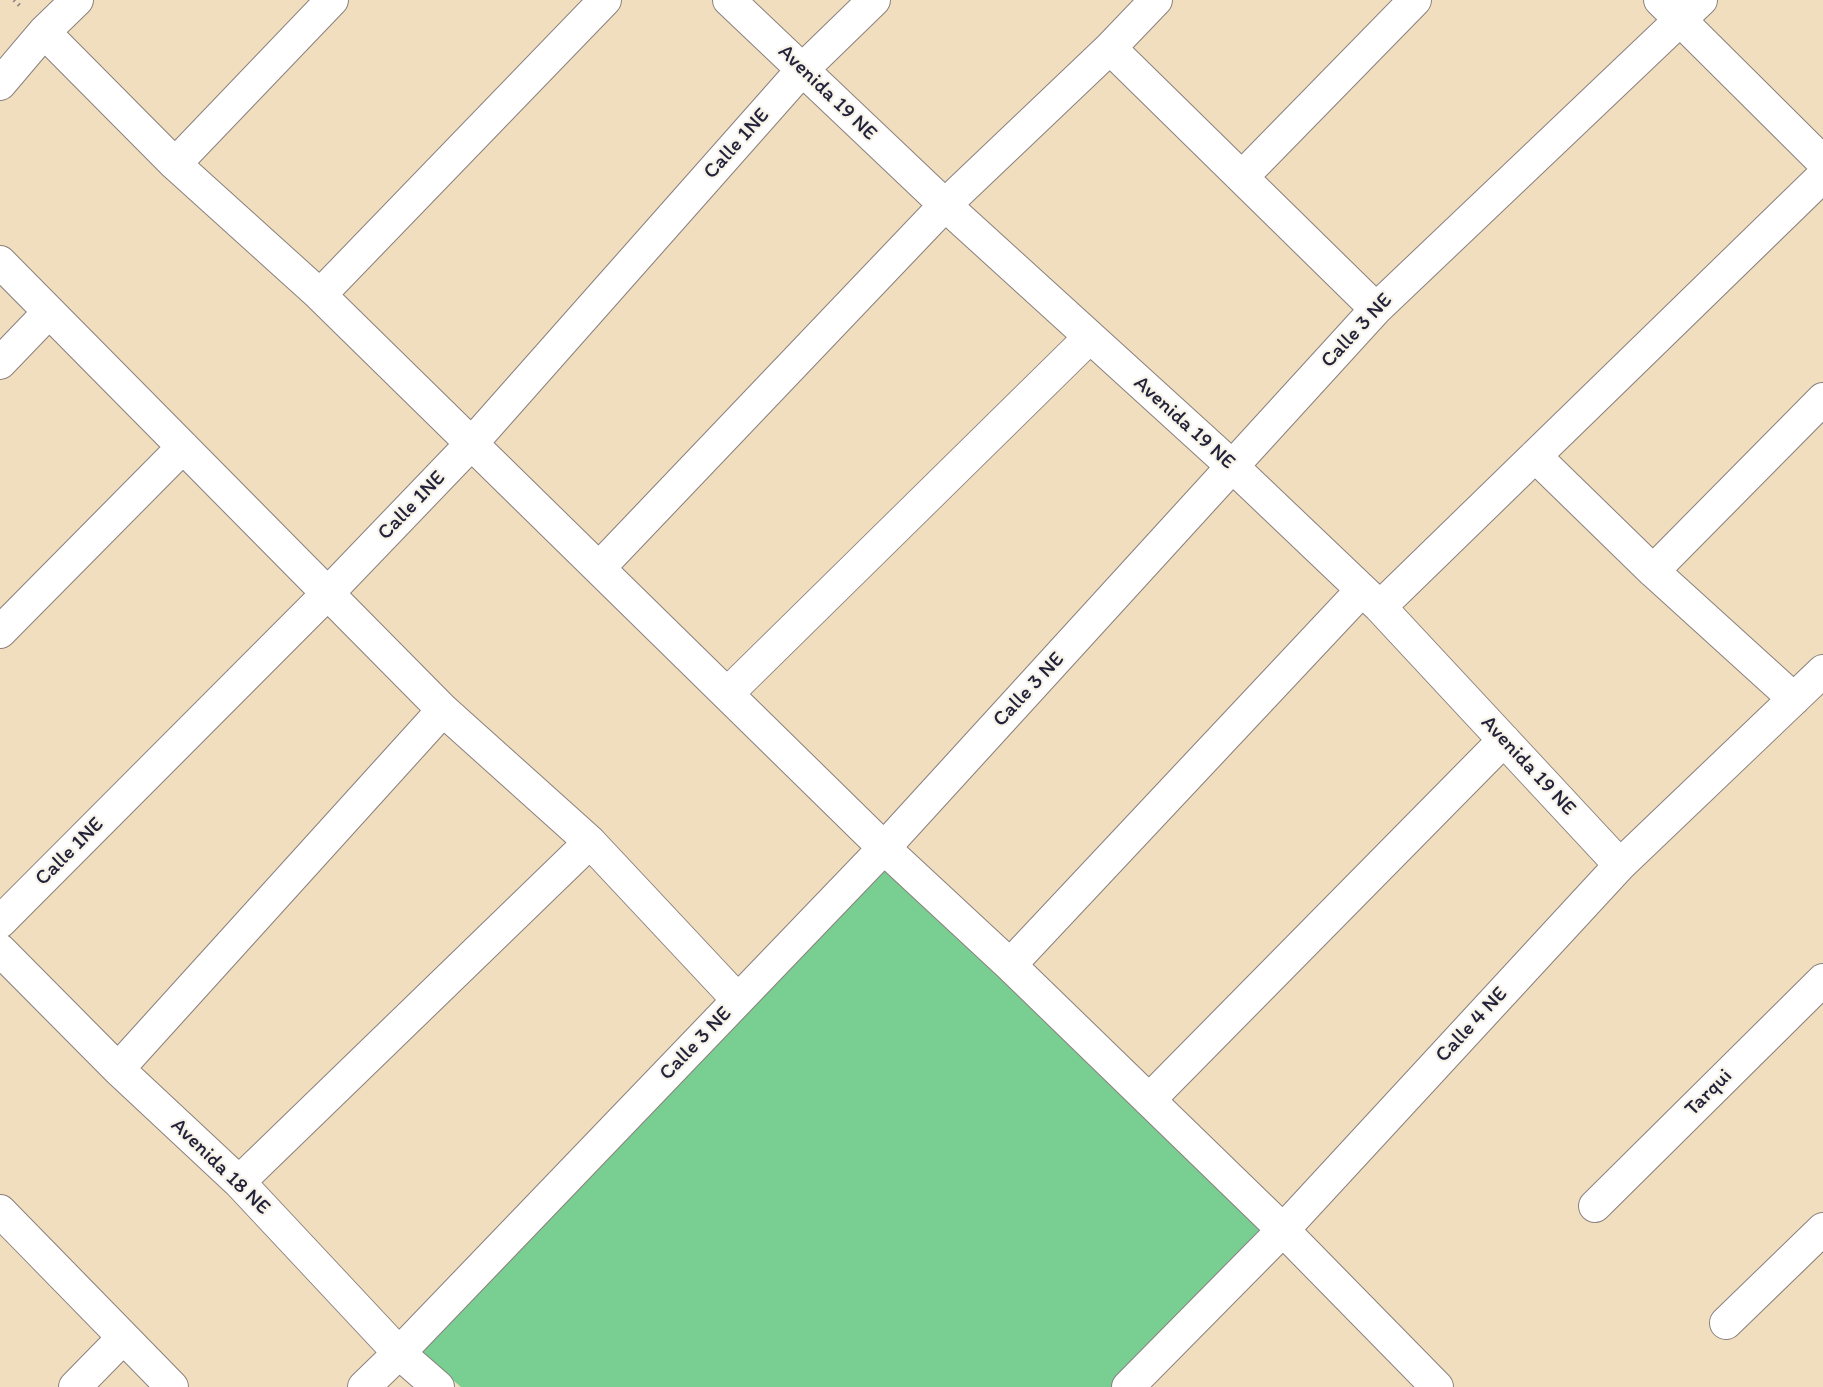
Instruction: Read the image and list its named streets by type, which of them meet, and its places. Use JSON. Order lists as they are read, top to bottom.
{
  "streets": {
    "street": [
      "Avenida 19 NE",
      "Calle 1NE",
      "Calle 3 NE",
      "Calle 4 NE",
      "Tarqui",
      "Avenida 18 NE"
    ]
  },
  "crossings": [
    ["Avenida 19 NE", "Calle 1NE"],
    ["Avenida 19 NE", "Calle 3 NE"],
    ["Avenida 19 NE", "Calle 4 NE"],
    ["Calle 3 NE", "Avenida 18 NE"]
  ]
}
